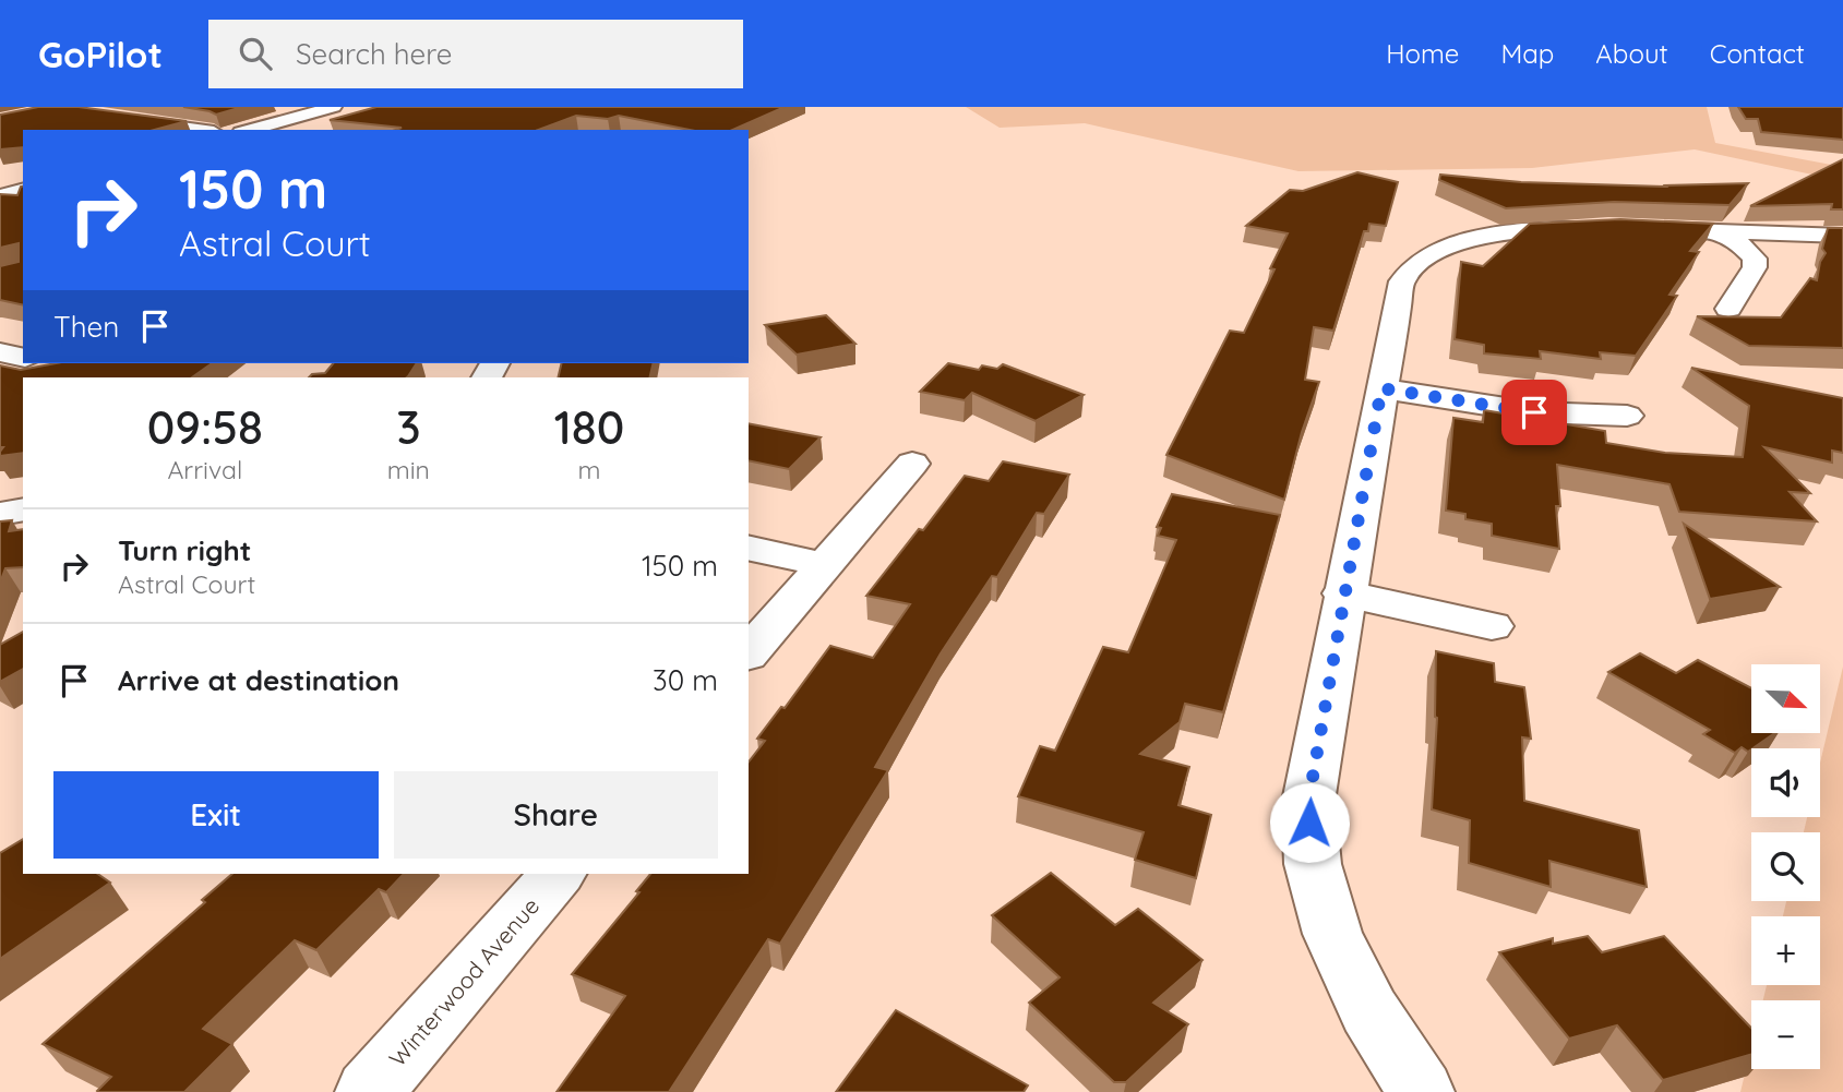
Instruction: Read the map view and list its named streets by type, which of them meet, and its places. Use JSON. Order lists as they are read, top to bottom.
{
  "streets": {
    "street": ["Winterwood Avenue"]
  },
  "north": "bottom right",
  "page": {
    "header": "GoPilot",
    "search": "Search here",
    "nav": [
      "Home",
      "Map",
      "About",
      "Contact"
    ],
    "turn": ["150 m", "Astral Court"],
    "then": "Then",
    "eta": [
      "09:58",
      "Arrival",
      "3",
      "min",
      "180",
      "m"
    ],
    "list": [
      {
        "name": "Turn right",
        "note": "Astral Court",
        "value": "150 m"
      },
      {
        "name": "Arrive at destination",
        "value": "30 m"
      }
    ],
    "map_buttons": ["+", "−"],
    "buttons": ["Exit", "Share"]
  }
}
